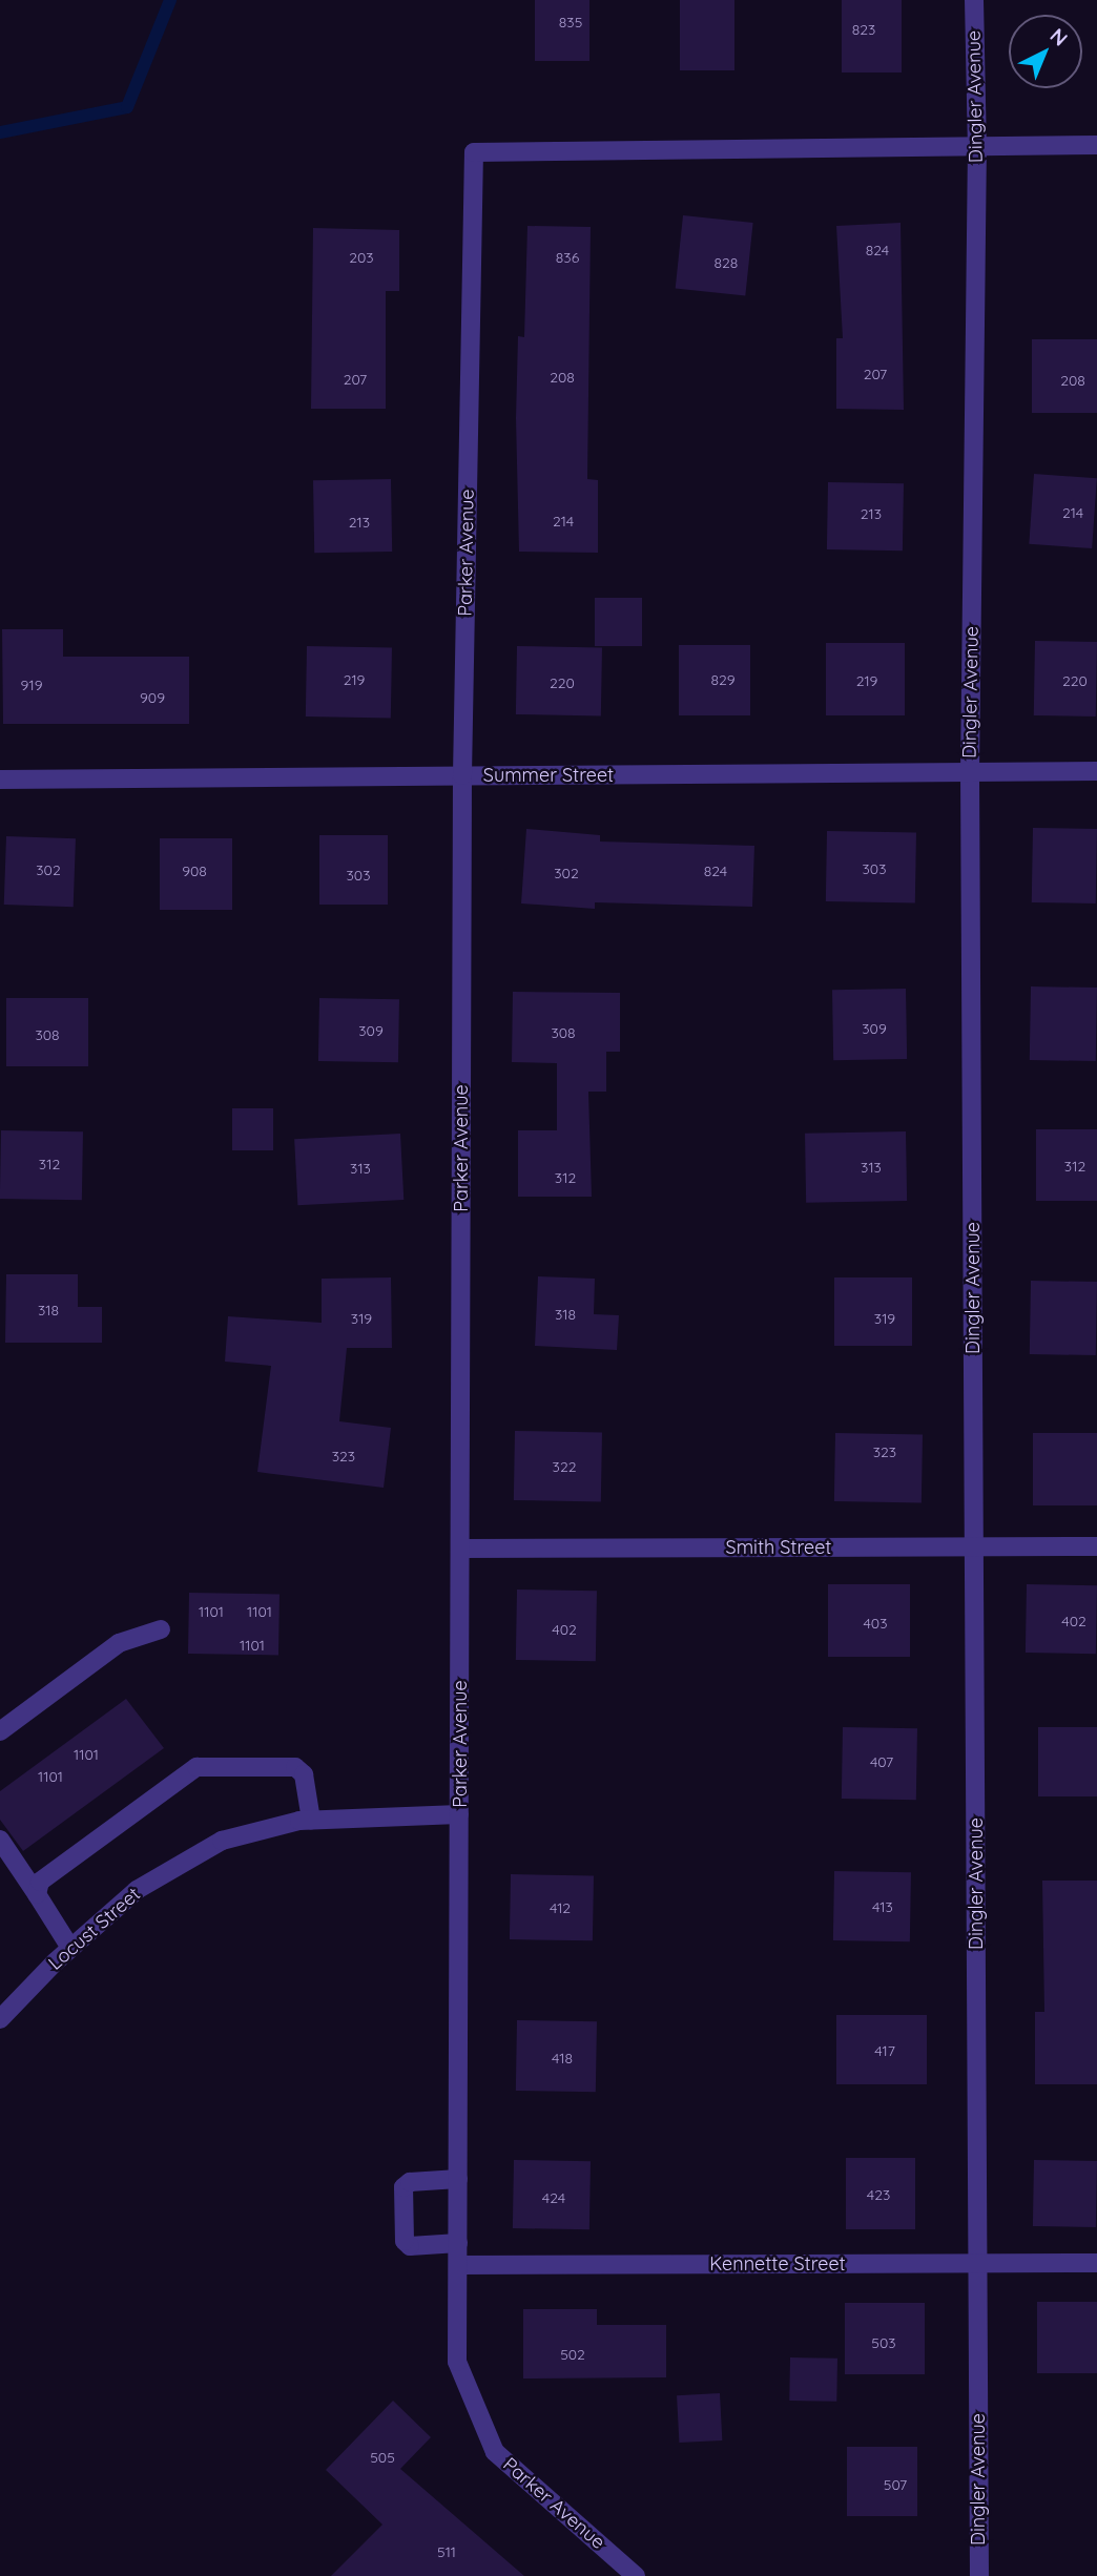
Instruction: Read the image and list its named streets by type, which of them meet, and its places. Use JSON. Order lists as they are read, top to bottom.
{
  "streets": {
    "street": [
      "Dingler Avenue",
      "Parker Avenue",
      "Summer Street",
      "Smith Street",
      "Locust Street",
      "Kennette Street"
    ]
  },
  "crossings": [
    ["Dingler Avenue", "Parker Avenue"],
    ["Dingler Avenue", "Summer Street"],
    ["Dingler Avenue", "Smith Street"],
    ["Dingler Avenue", "Kennette Street"],
    ["Parker Avenue", "Summer Street"],
    ["Parker Avenue", "Smith Street"],
    ["Parker Avenue", "Locust Street"],
    ["Parker Avenue", "Kennette Street"]
  ],
  "house_numbers": [
    "835",
    "823",
    "824",
    "203",
    "836",
    "828",
    "207",
    "208",
    "207",
    "208",
    "214",
    "213",
    "214",
    "213",
    "219",
    "829",
    "219",
    "220",
    "220",
    "919",
    "909",
    "303",
    "302",
    "908",
    "824",
    "302",
    "303",
    "309",
    "309",
    "308",
    "308",
    "312",
    "312",
    "313",
    "313",
    "312",
    "318",
    "318",
    "319",
    "319",
    "323",
    "323",
    "322",
    "1101",
    "1101",
    "402",
    "403",
    "402",
    "1101",
    "1101",
    "407",
    "1101",
    "413",
    "412",
    "417",
    "418",
    "423",
    "424",
    "503",
    "502",
    "505",
    "507",
    "511"
  ],
  "north": "top right"
}
